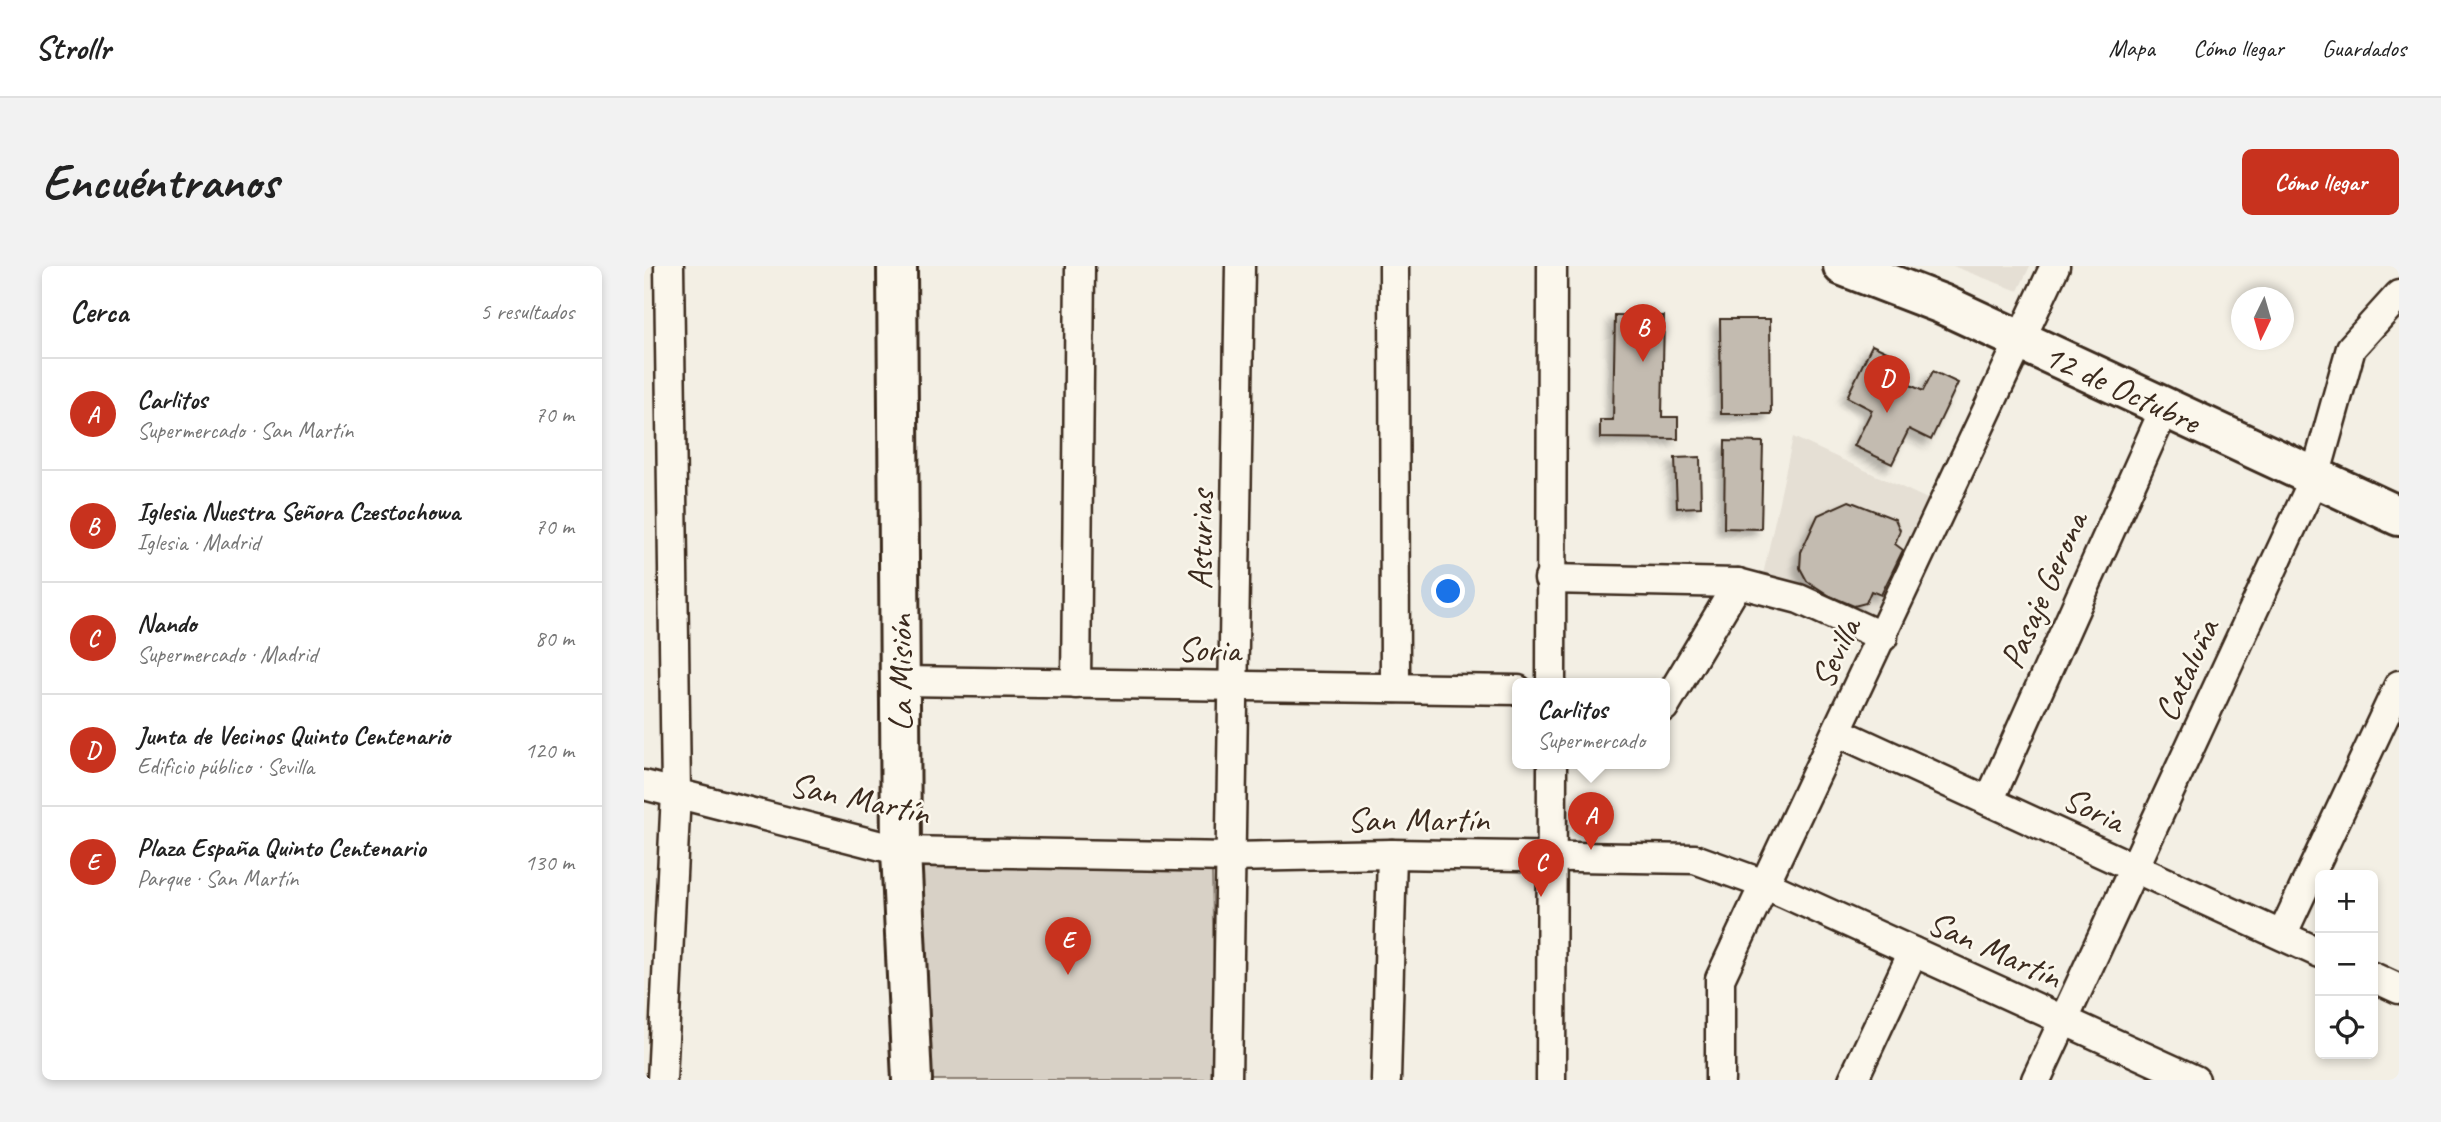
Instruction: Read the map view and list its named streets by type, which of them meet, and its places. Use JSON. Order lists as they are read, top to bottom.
{
  "streets": {
    "street": [
      "12 de Octubre",
      "Asturias",
      "Pasaje Gerona",
      "Soria",
      "Sevilla",
      "Cataluña",
      "La Misión",
      "San Martín"
    ]
  },
  "crossings": [
    ["12 de Octubre", "Pasaje Gerona"],
    ["12 de Octubre", "Sevilla"],
    ["12 de Octubre", "Cataluña"],
    ["Asturias", "Soria"],
    ["Asturias", "San Martín"],
    ["Pasaje Gerona", "Soria"],
    ["Soria", "Sevilla"],
    ["Soria", "Cataluña"],
    ["Soria", "La Misión"],
    ["Sevilla", "San Martín"],
    ["Cataluña", "San Martín"],
    ["La Misión", "San Martín"]
  ],
  "north": "bottom",
  "page": {
    "header": "Strollr",
    "nav": ["Mapa", "Cómo llegar", "Guardados"],
    "buttons": "Cómo llegar",
    "title": "Encuéntranos",
    "heading": ["Cerca", "5 resultados"],
    "pins": [
      "B",
      "D",
      "A",
      "C",
      "E"
    ],
    "list": [
      {
        "mark": "A",
        "name": "Carlitos",
        "note": "Supermercado · San Martín",
        "value": "70 m"
      },
      {
        "mark": "B",
        "name": "Iglesia Nuestra Señora Czestochowa",
        "note": "Iglesia · Madrid",
        "value": "70 m"
      },
      {
        "mark": "C",
        "name": "Nando",
        "note": "Supermercado · Madrid",
        "value": "80 m"
      },
      {
        "mark": "D",
        "name": "Junta de Vecinos Quinto Centenario",
        "note": "Edificio público · Sevilla",
        "value": "120 m"
      },
      {
        "mark": "E",
        "name": "Plaza España Quinto Centenario",
        "note": "Parque · San Martín",
        "value": "130 m"
      }
    ],
    "popup": ["Carlitos", "Supermercado"],
    "map_buttons": ["+", "−"]
  }
}
